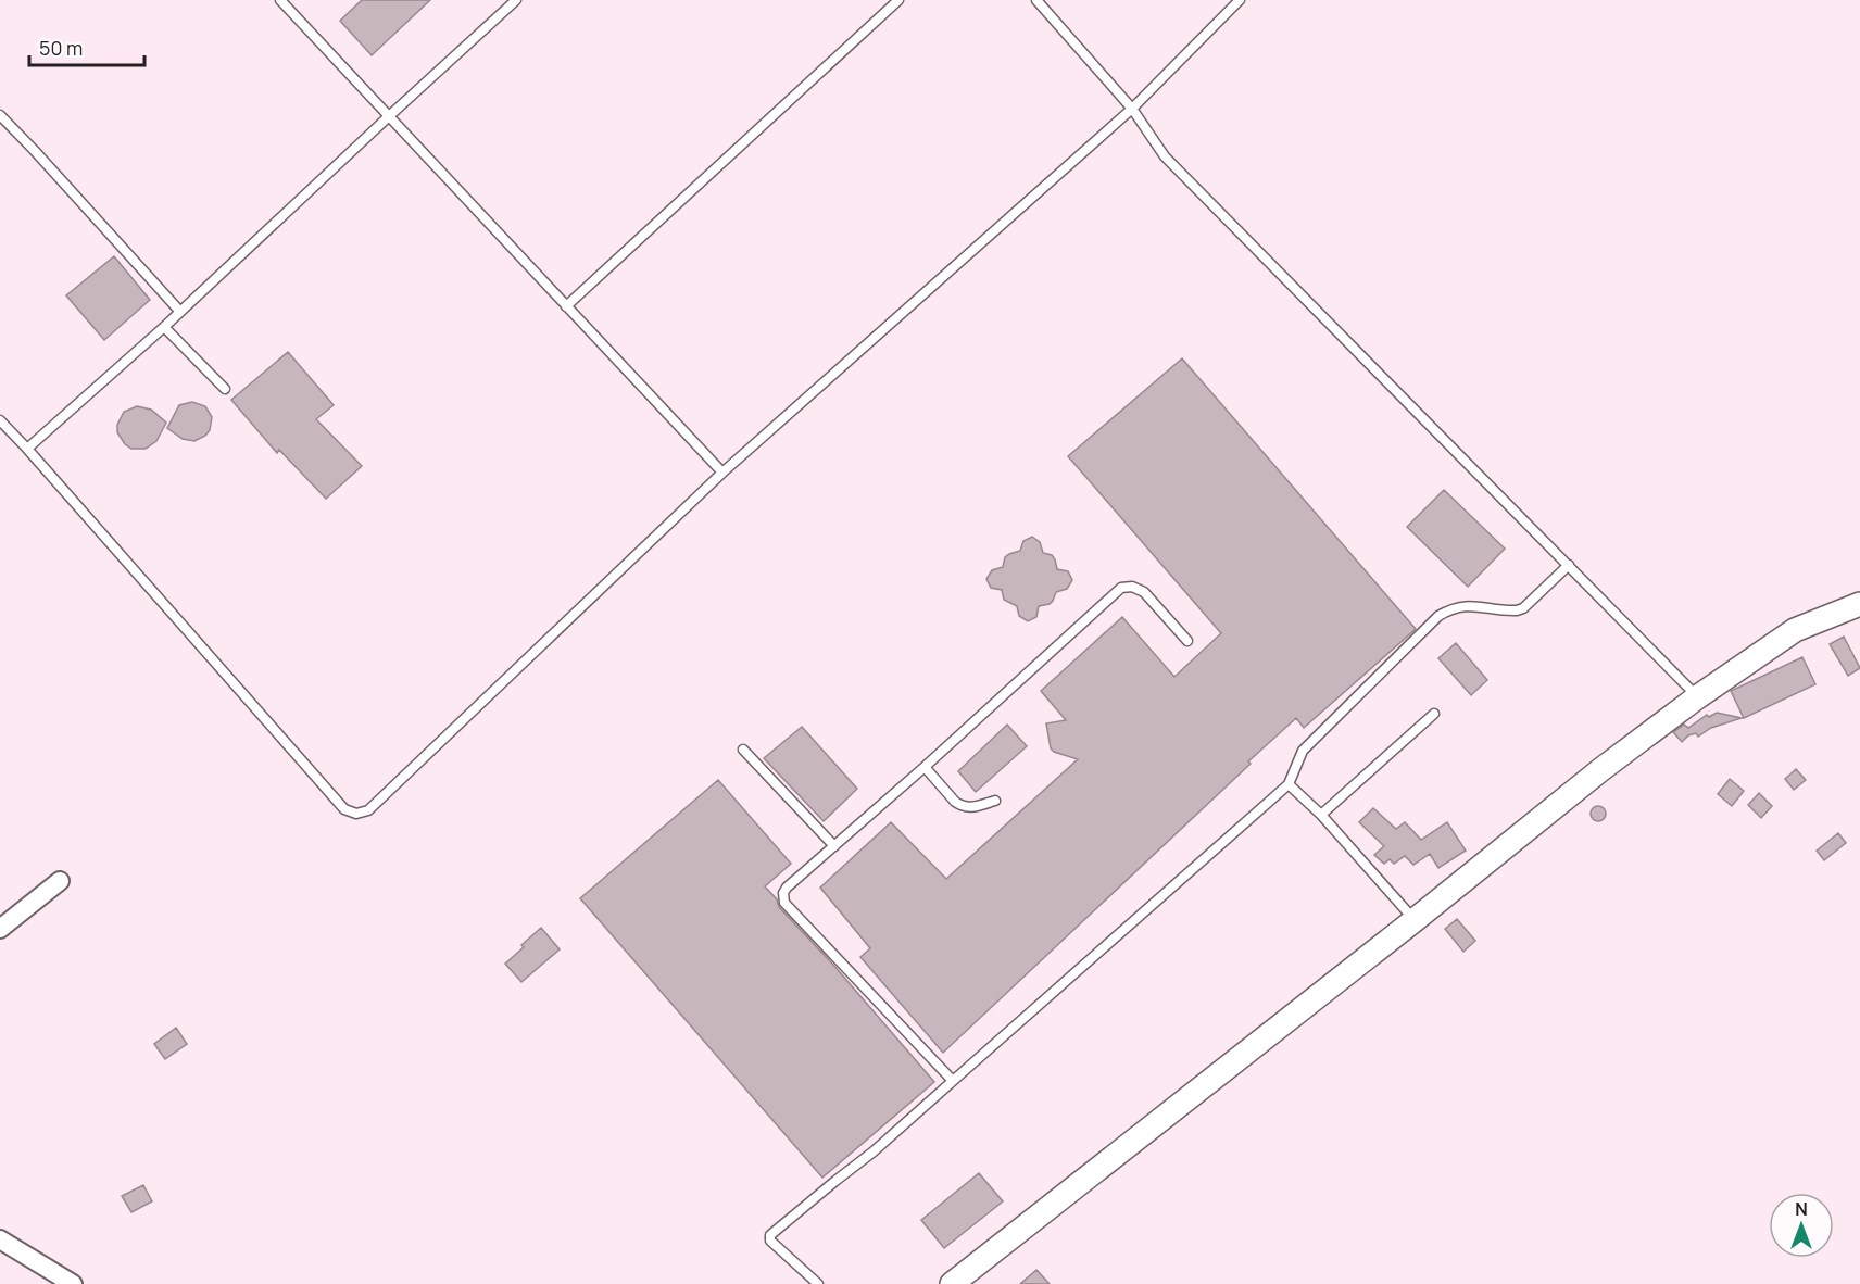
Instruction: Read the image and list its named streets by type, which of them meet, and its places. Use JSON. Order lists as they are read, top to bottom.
{
  "scale_bar": "50 m",
  "north": "top"
}
